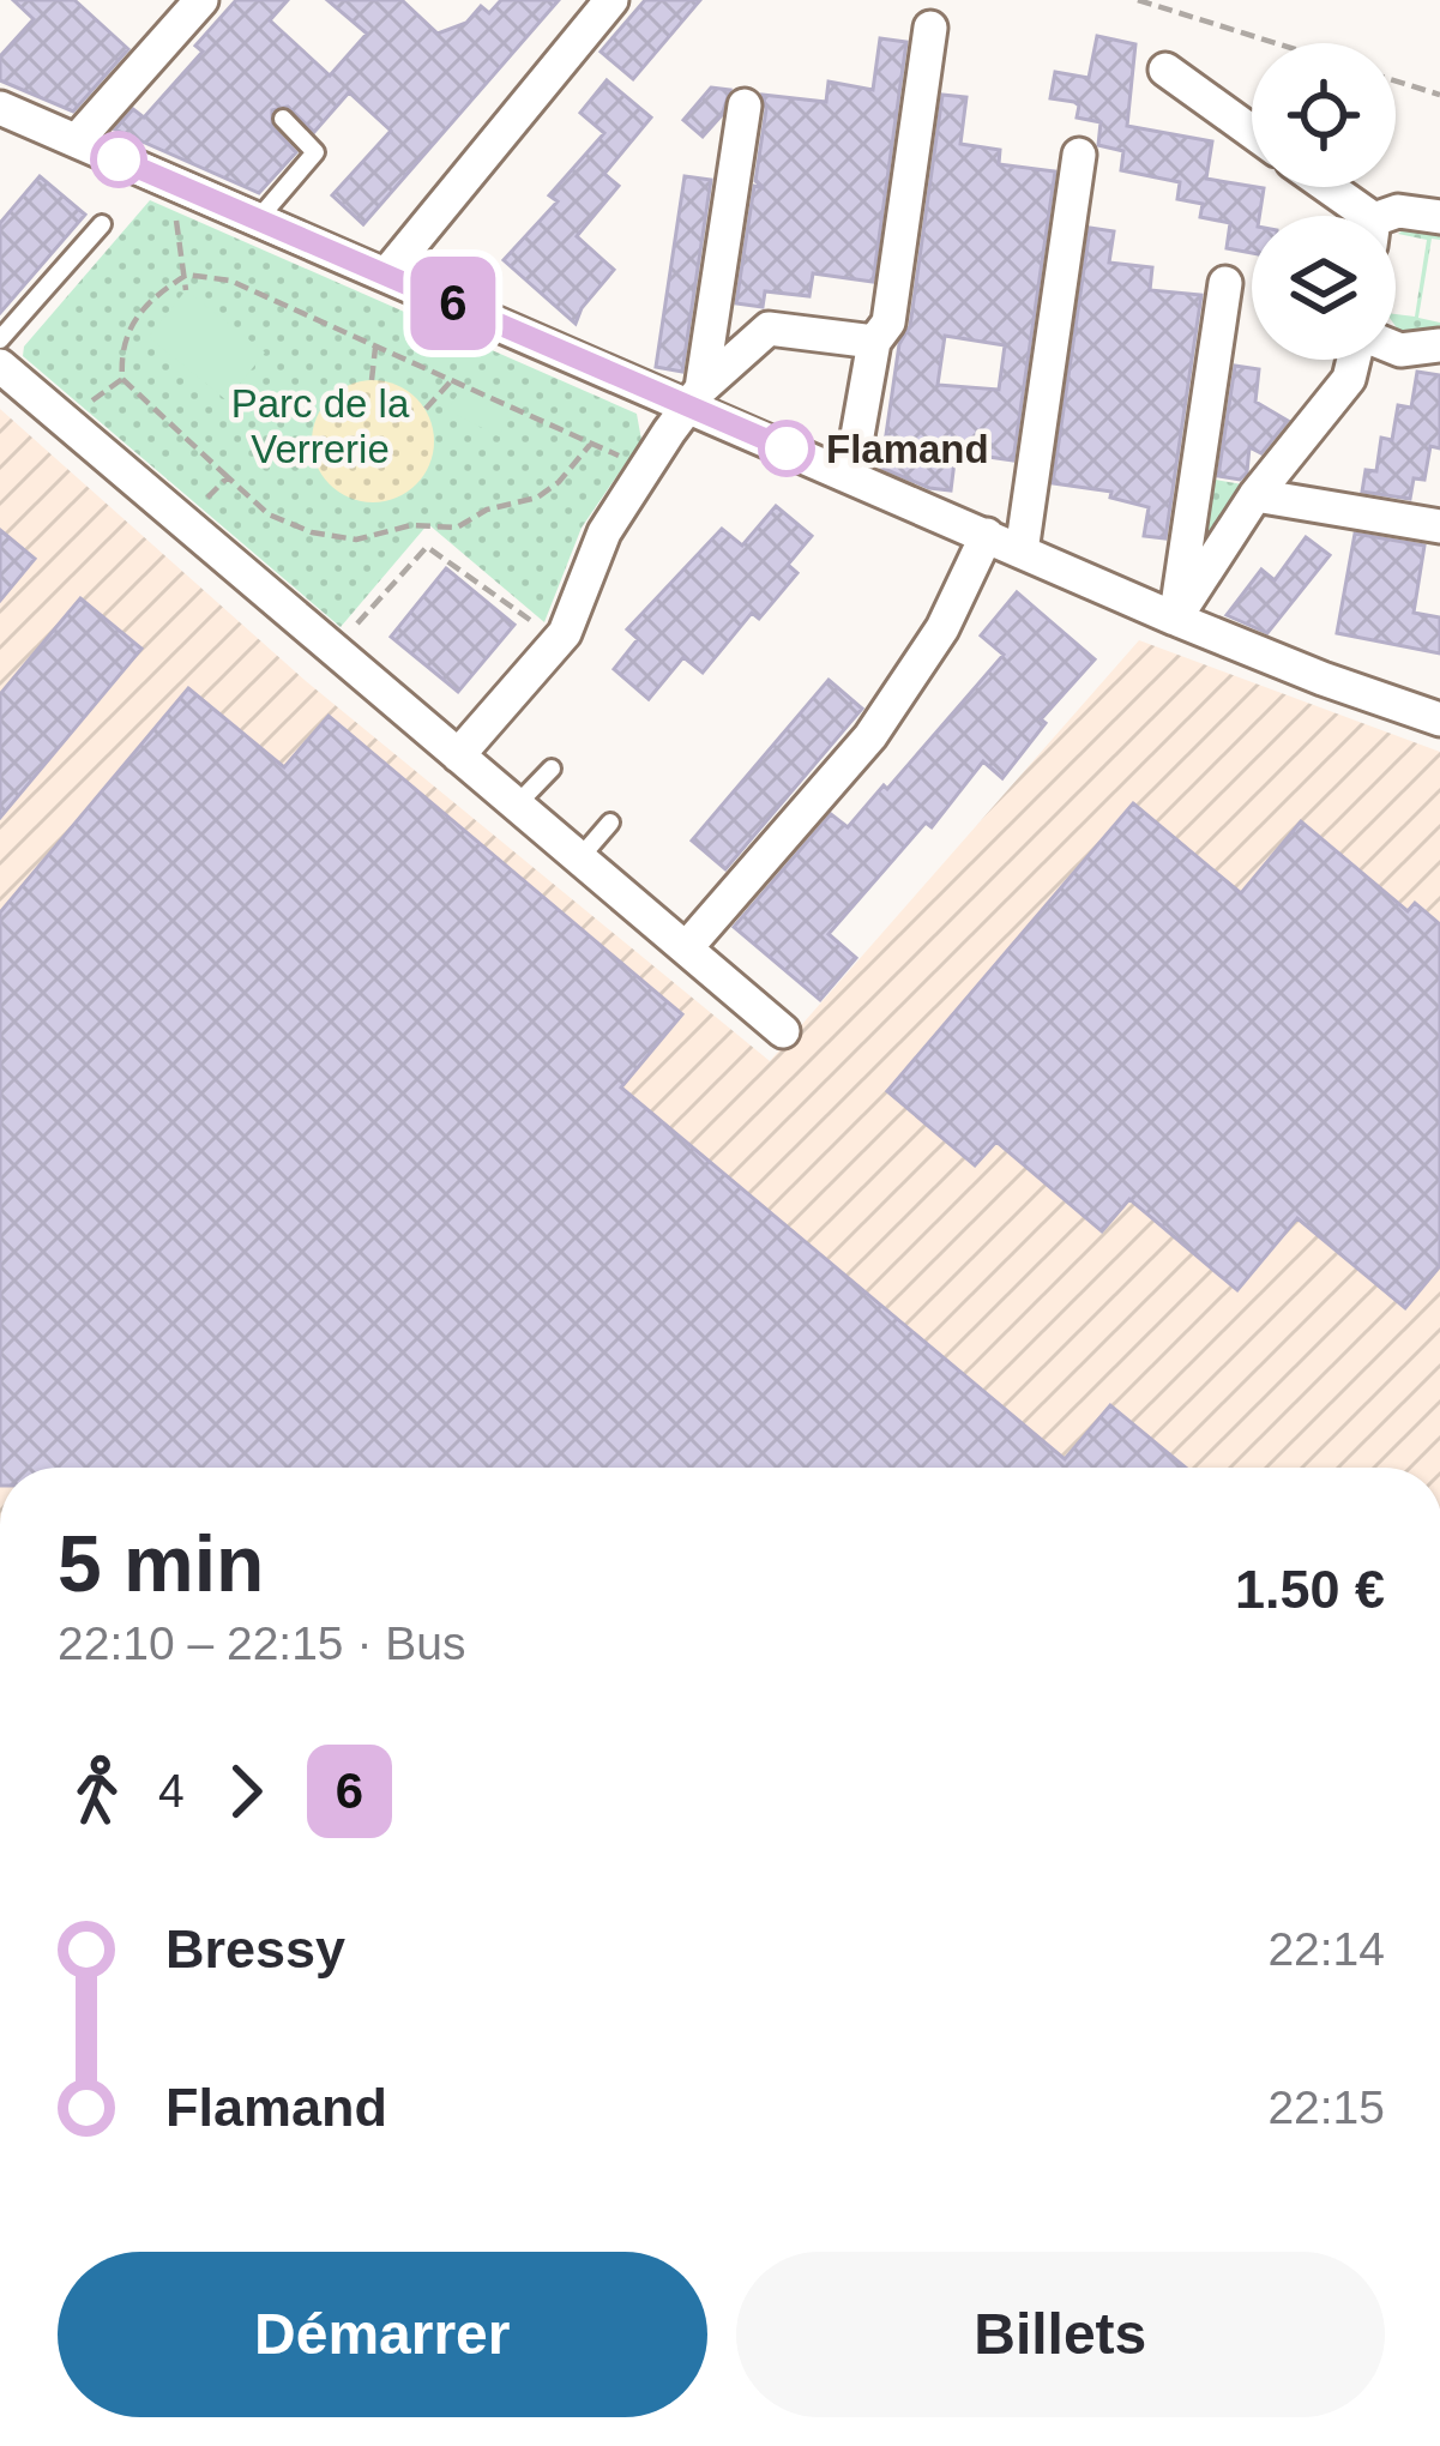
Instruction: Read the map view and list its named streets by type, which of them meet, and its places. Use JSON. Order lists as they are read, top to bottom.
{
  "parks": ["Parc de la Verrerie"],
  "places": ["Flamand"],
  "lines": ["bus line 6"],
  "page": {
    "on_map": "6",
    "heading": ["5 min", "22:10 – 22:15 · Bus", "1.50 €"],
    "legs": ["4", "6"],
    "list": [
      {
        "name": "Bressy",
        "value": "22:14"
      },
      {
        "name": "Flamand",
        "value": "22:15"
      }
    ],
    "buttons": ["Démarrer", "Billets"]
  }
}
